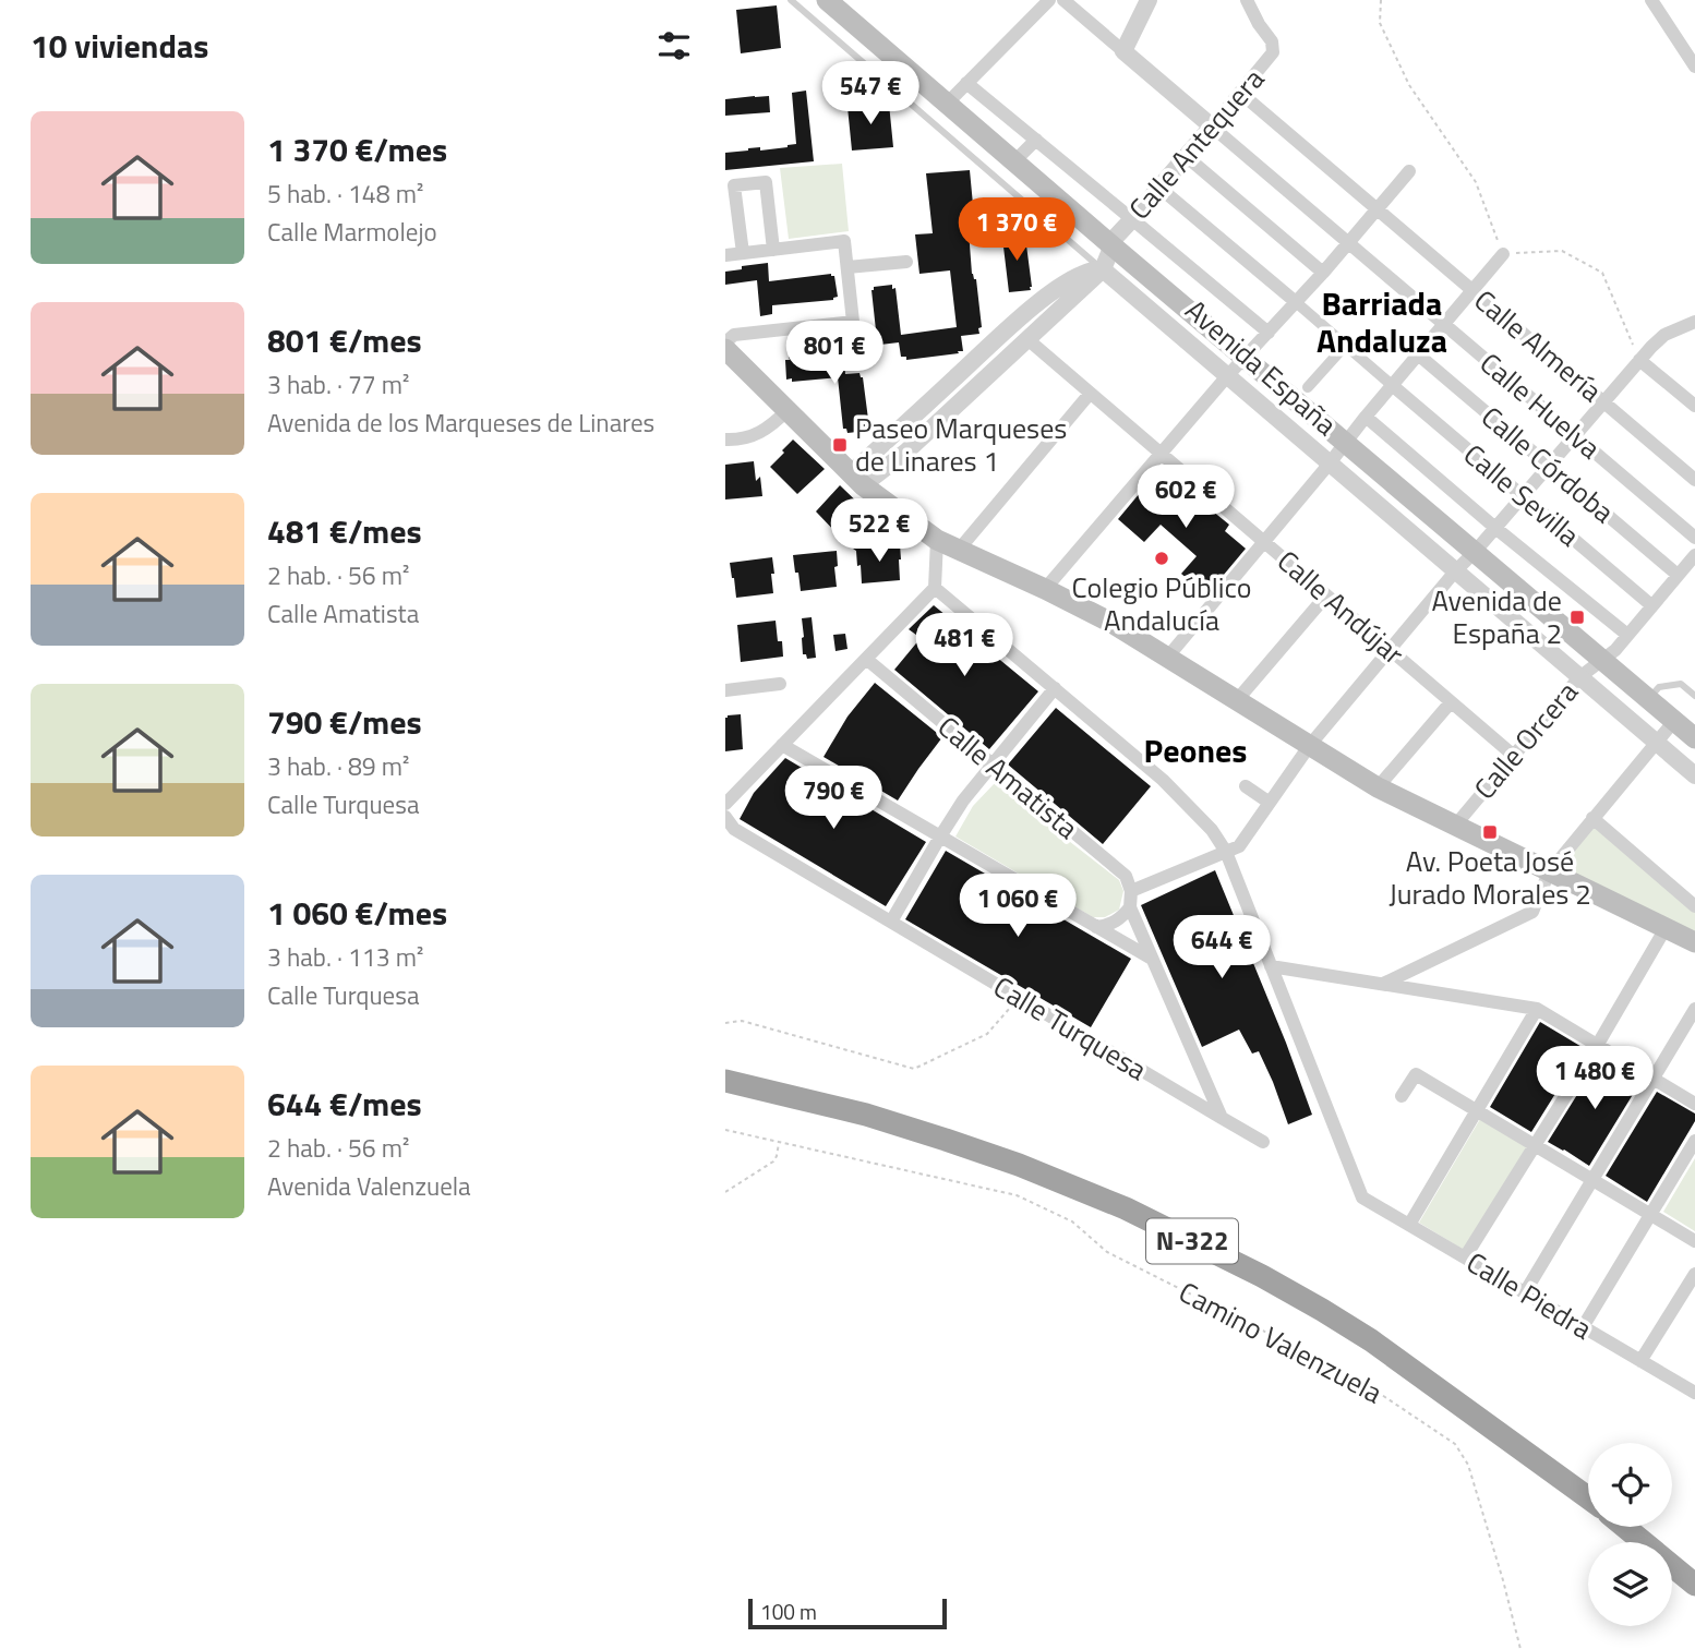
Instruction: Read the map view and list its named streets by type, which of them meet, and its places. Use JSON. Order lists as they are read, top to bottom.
{
  "streets": {
    "highway": ["N-322"],
    "main road": ["Avenida España"],
    "street": [
      "Calle Antequera",
      "Calle Almería",
      "Calle Huelva",
      "Calle Córdoba",
      "Calle Sevilla",
      "Calle Andújar",
      "Calle Orcera",
      "Calle Amatista",
      "Calle Turquesa",
      "Calle Piedra"
    ],
    "path": ["Camino Valenzuela"]
  },
  "crossings": [
    ["Calle Antequera", "Calle Almería"],
    ["Calle Antequera", "Avenida España"],
    ["Calle Antequera", "Calle Huelva"],
    ["Avenida España", "Calle Orcera"],
    ["Calle Córdoba", "Calle Orcera"],
    ["Calle Sevilla", "Calle Orcera"],
    ["Calle Andújar", "Calle Orcera"]
  ],
  "districts": ["Barriada Andaluza", "Peones"],
  "places": {
    "transit": ["Paseo Marqueses de Linares 1", "Avenida de España 2", "Av. Poeta José Jurado Morales 2"],
    "other": ["Colegio Público Andalucía"]
  },
  "scale_bar": "100 m",
  "page": {
    "heading": "10 viviendas",
    "price": [
      "547 €",
      "1 370 €",
      "801 €",
      "602 €",
      "522 €",
      "481 €",
      "790 €",
      "1 060 €",
      "644 €",
      "1 480 €"
    ],
    "list": [
      {
        "name": "1 370 €/mes",
        "note": "5 hab. · 148 m² · Calle Marmolejo"
      },
      {
        "name": "801 €/mes",
        "note": "3 hab. · 77 m² · Avenida de los Marqueses de Linares"
      },
      {
        "name": "481 €/mes",
        "note": "2 hab. · 56 m² · Calle Amatista"
      },
      {
        "name": "790 €/mes",
        "note": "3 hab. · 89 m² · Calle Turquesa"
      },
      {
        "name": "1 060 €/mes",
        "note": "3 hab. · 113 m² · Calle Turquesa"
      },
      {
        "name": "644 €/mes",
        "note": "2 hab. · 56 m² · Avenida Valenzuela"
      }
    ],
    "scale": "100 m"
  }
}
